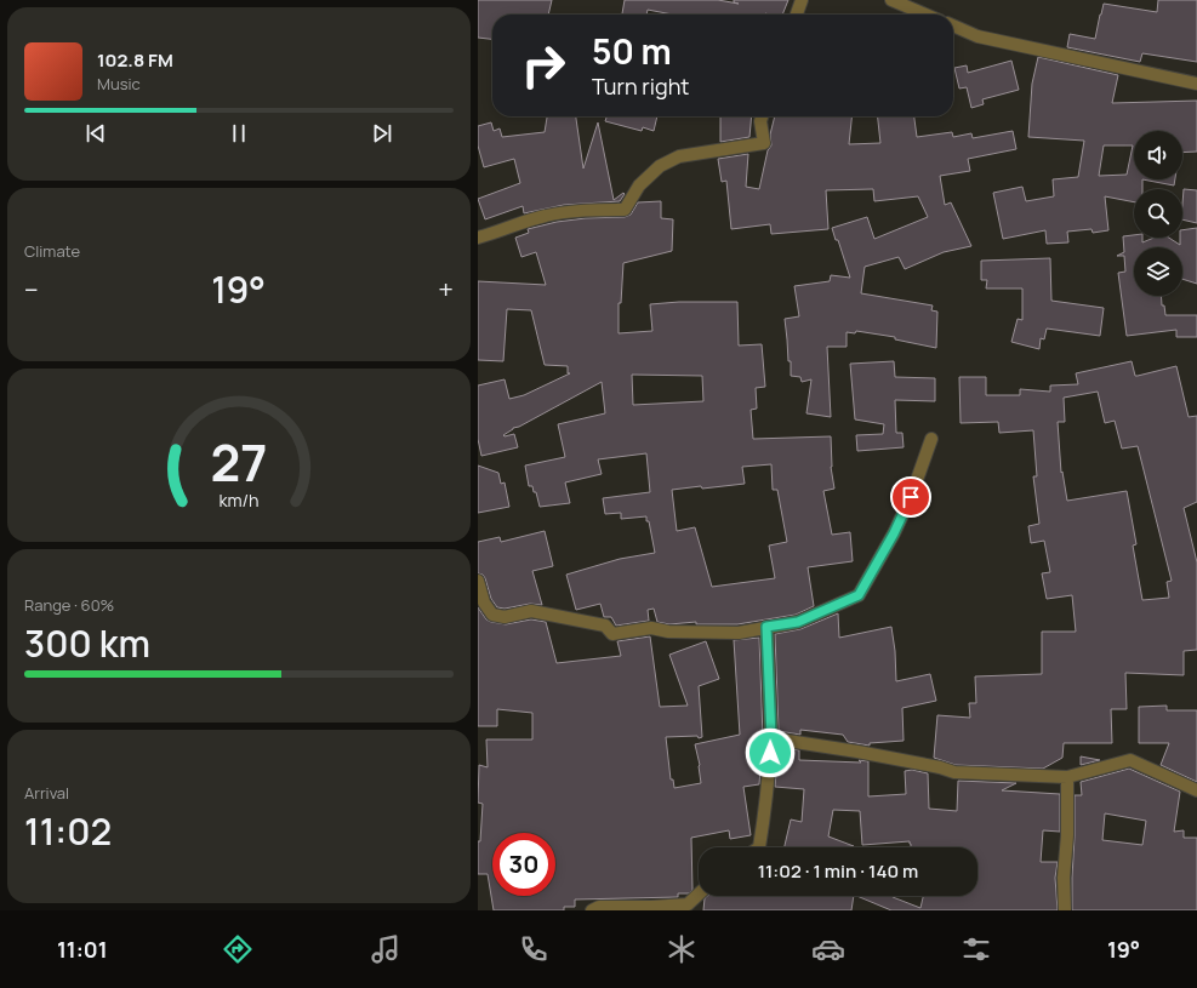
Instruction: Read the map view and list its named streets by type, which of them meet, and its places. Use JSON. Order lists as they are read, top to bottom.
{
  "page": {
    "turn": ["50 m", "Turn right"],
    "song": ["102.8 FM", "Music"],
    "tile": [
      "Climate",
      ["Range · 60%", "300 km"],
      ["Arrival", "11:02"]
    ],
    "heat": ["−", "19°", "+"],
    "limit": "30",
    "trip": "11:02 · 1 min · 140 m",
    "tabs": ["11:01", "19°"],
    "gauge": ["27", "km/h"]
  }
}
